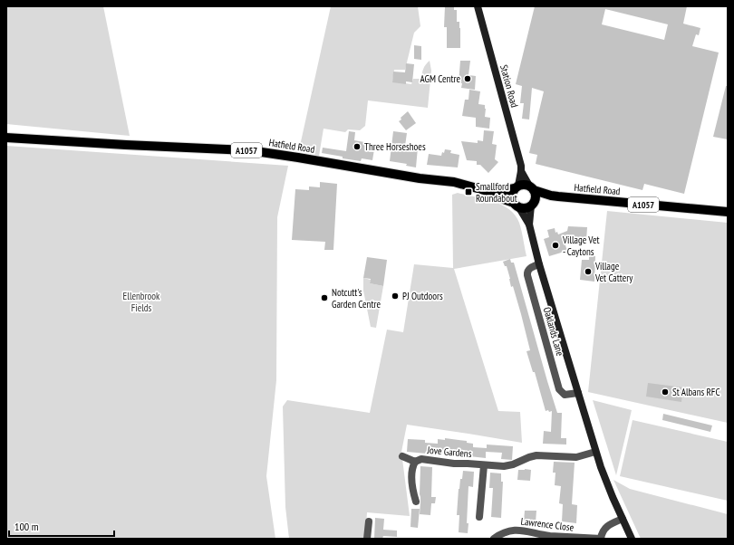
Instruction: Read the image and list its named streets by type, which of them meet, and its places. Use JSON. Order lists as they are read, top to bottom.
{
  "streets": {
    "main road": ["Hatfield Road", "A1057"],
    "street": [
      "Station Road",
      "Oaklands Lane",
      "Jove Gardens",
      "Lawrence Close"
    ]
  },
  "crossings": [
    ["Station Road", "Hatfield Road"],
    ["Station Road", "Oaklands Lane"],
    ["Hatfield Road", "Oaklands Lane"],
    ["Oaklands Lane", "Jove Gardens"]
  ],
  "parks": ["Ellenbrook Fields"],
  "places": {
    "other": [
      "AGM Centre",
      "Three Horseshoes",
      "Village Vet - Caytons",
      "Village Vet Cattery",
      "PJ Outdoors",
      "Notcutt's Garden Centre",
      "St Albans RFC"
    ],
    "transit": ["Smallford Roundabout"]
  },
  "scale_bar": "100 m"
}
